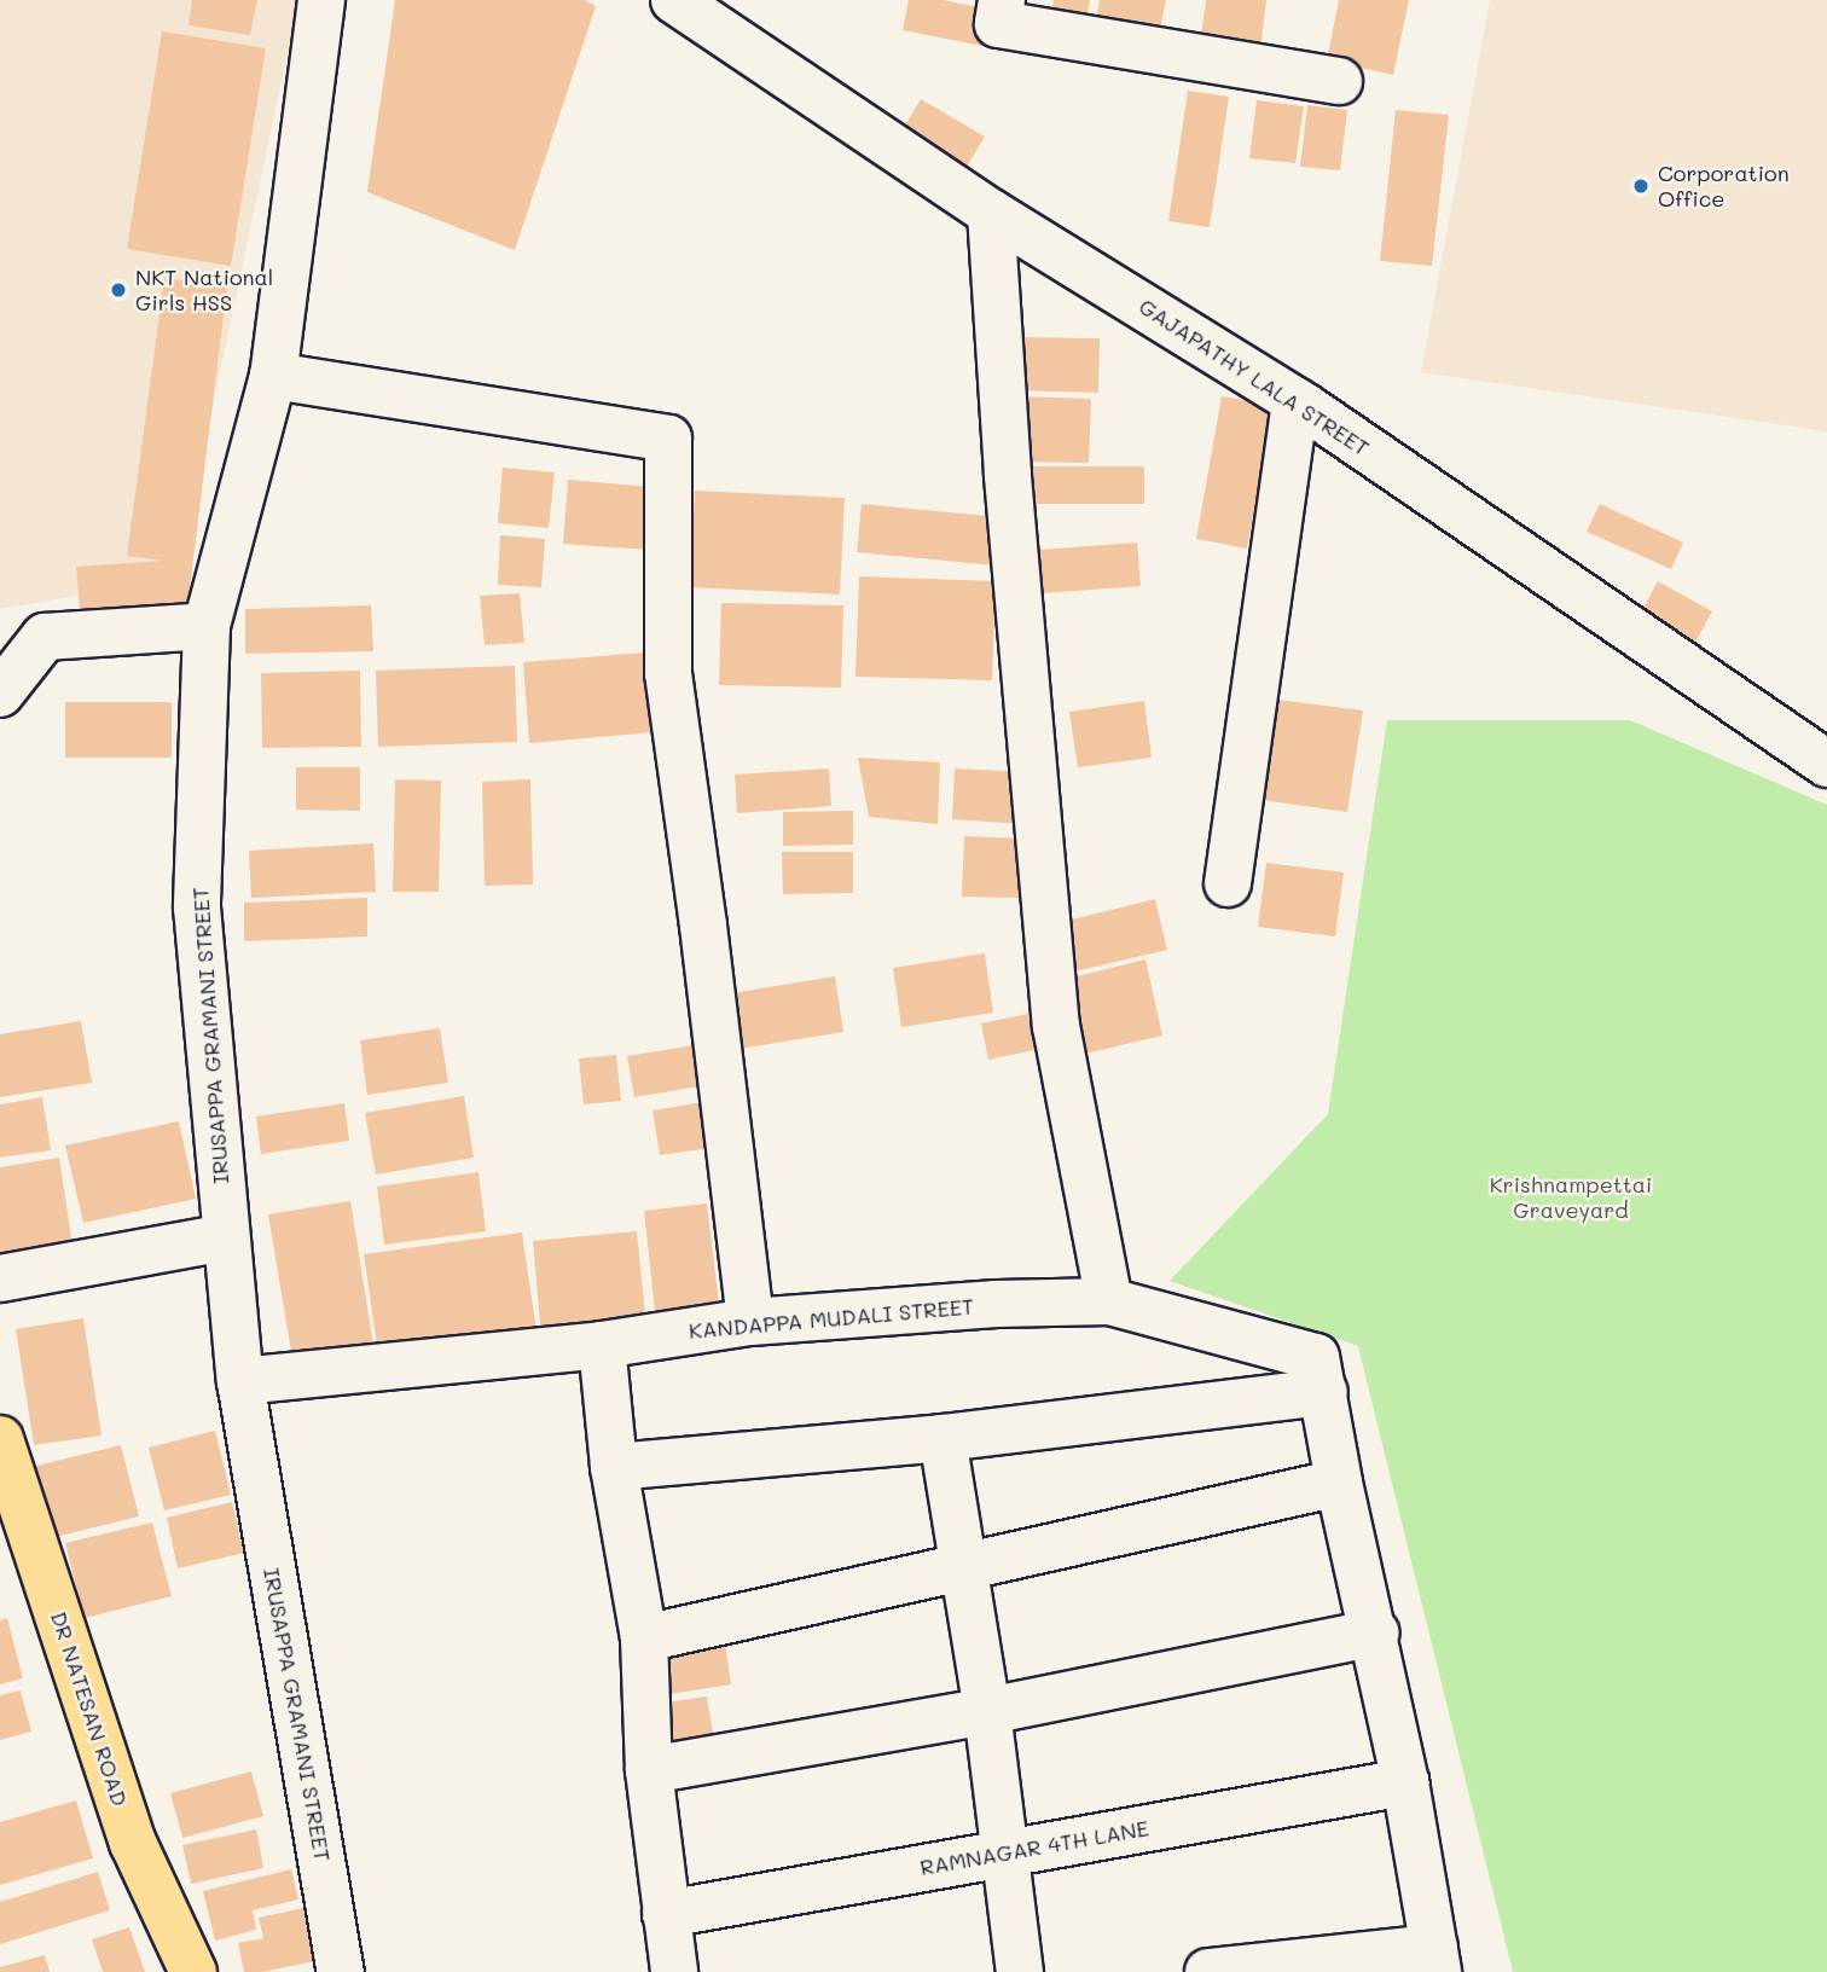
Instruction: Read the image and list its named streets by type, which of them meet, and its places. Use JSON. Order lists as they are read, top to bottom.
{
  "streets": {
    "main road": ["DR NATESAN ROAD"],
    "street": [
      "GAJAPATHY LALA STREET",
      "IRUSAPPA GRAMANI STREET",
      "KANDAPPA MUDALI STREET",
      "RAMNAGAR 4TH LANE"
    ]
  },
  "crossings": [
    ["IRUSAPPA GRAMANI STREET", "KANDAPPA MUDALI STREET"]
  ],
  "parks": ["Krishnampettai Graveyard"],
  "places": ["Corporation Office", "NKT National Girls HSS"]
}
